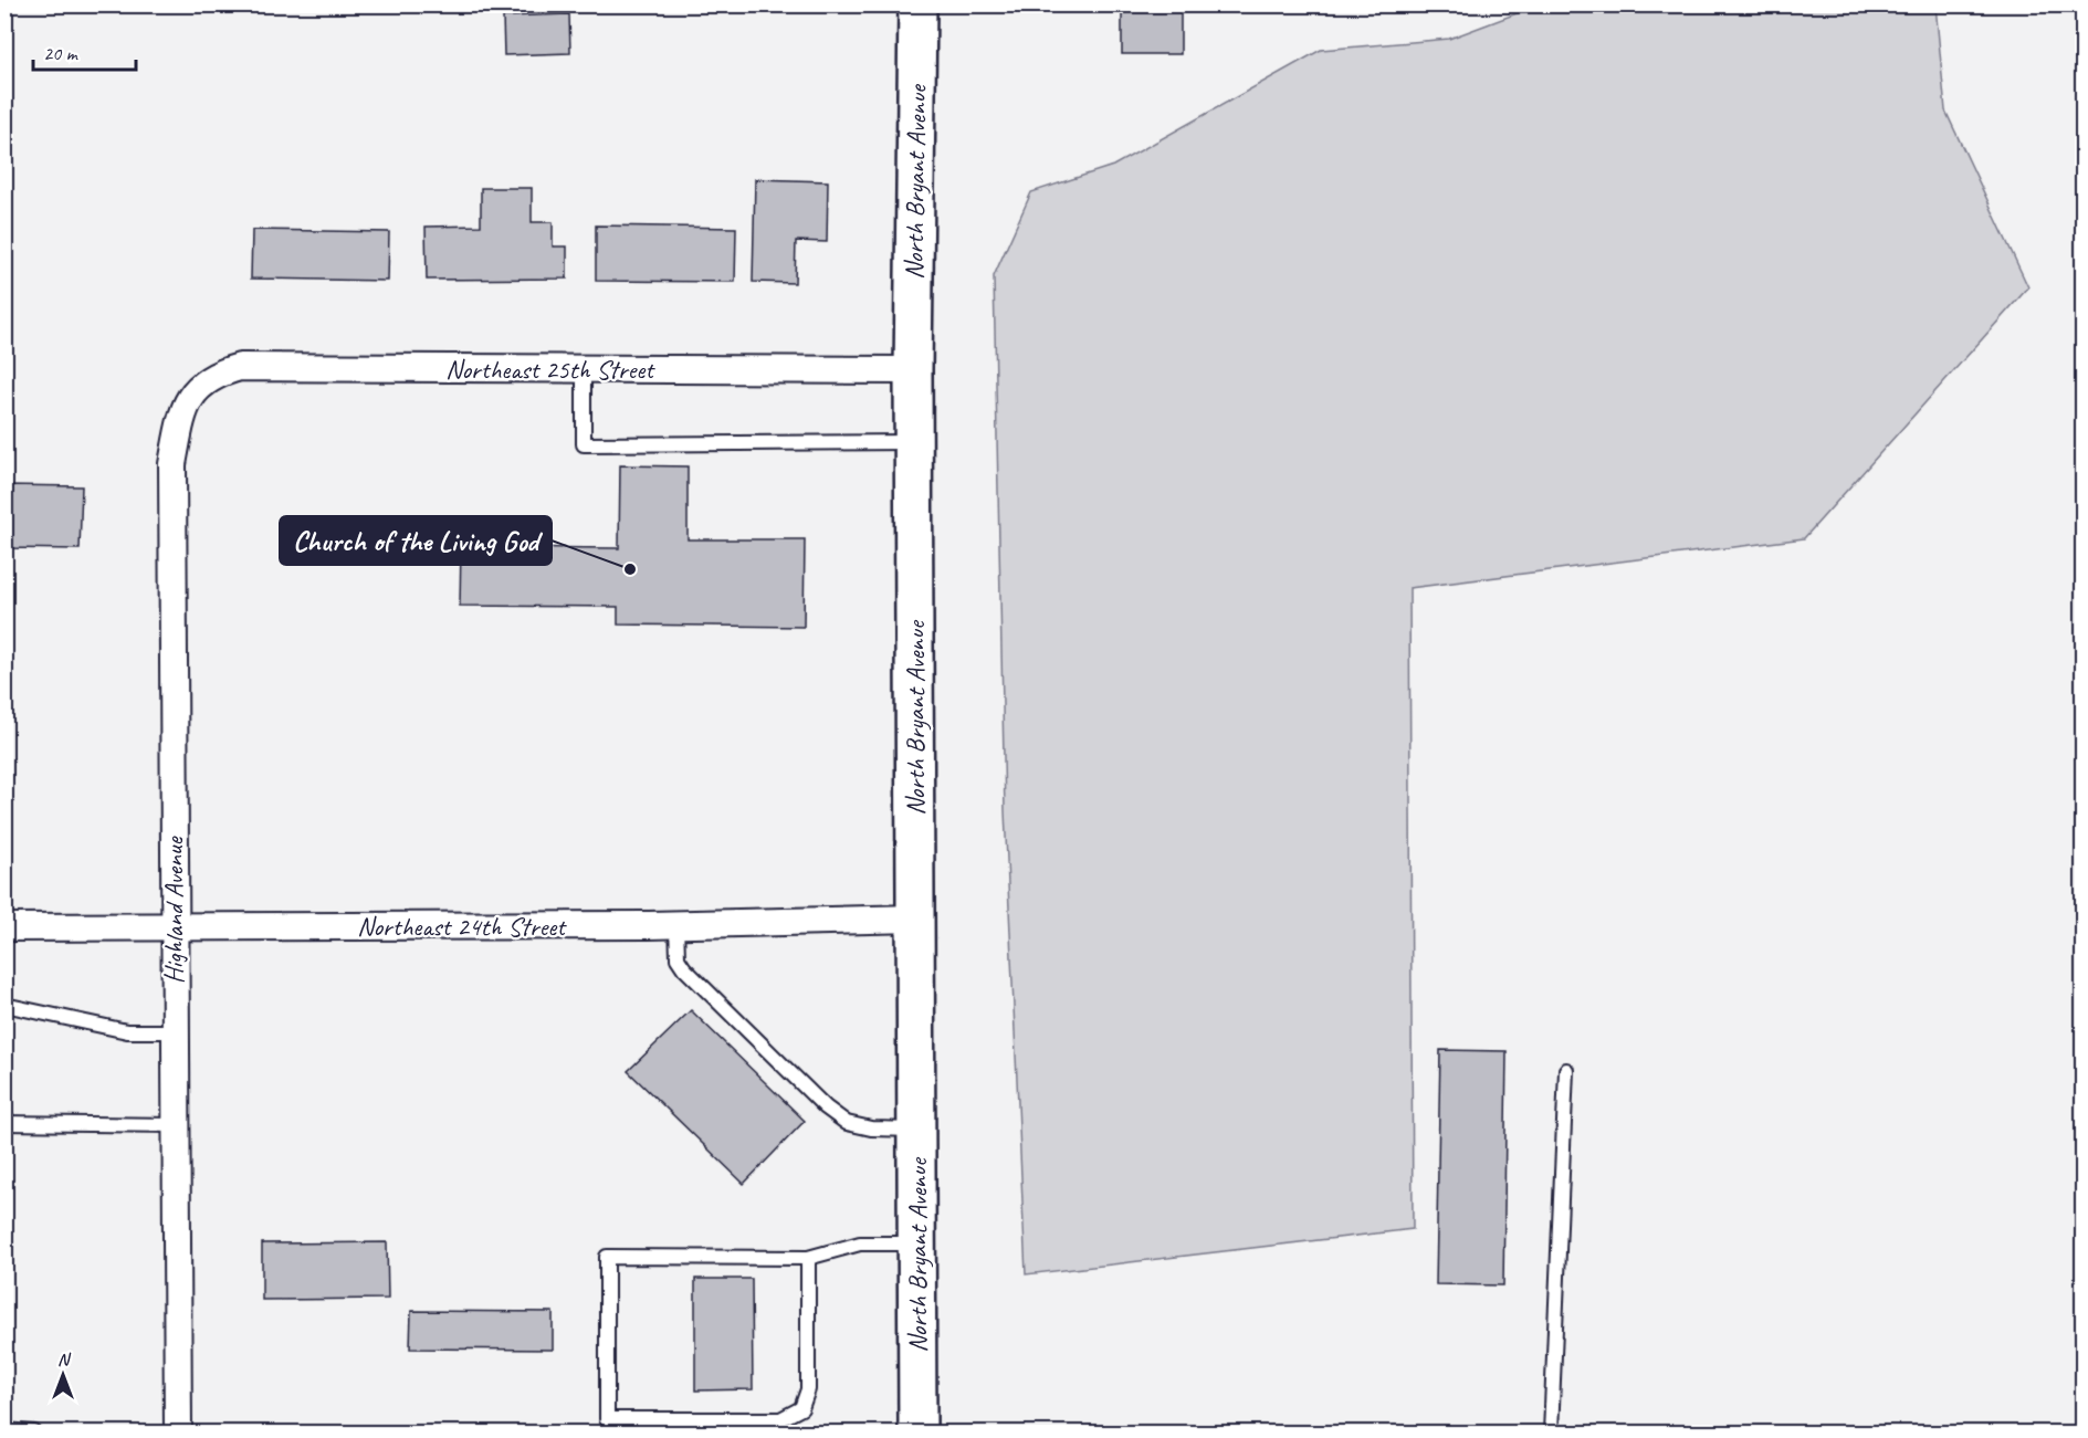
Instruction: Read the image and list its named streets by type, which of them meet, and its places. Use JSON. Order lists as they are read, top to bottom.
{
  "streets": {
    "street": [
      "North Bryant Avenue",
      "Northeast 25th Street",
      "Highland Avenue",
      "Northeast 24th Street"
    ]
  },
  "crossings": [
    ["North Bryant Avenue", "Northeast 25th Street"],
    ["North Bryant Avenue", "Northeast 24th Street"],
    ["Northeast 25th Street", "Highland Avenue"],
    ["Highland Avenue", "Northeast 24th Street"]
  ],
  "places": ["Church of the Living God"],
  "scale_bar": "20 m",
  "north": "top"
}
